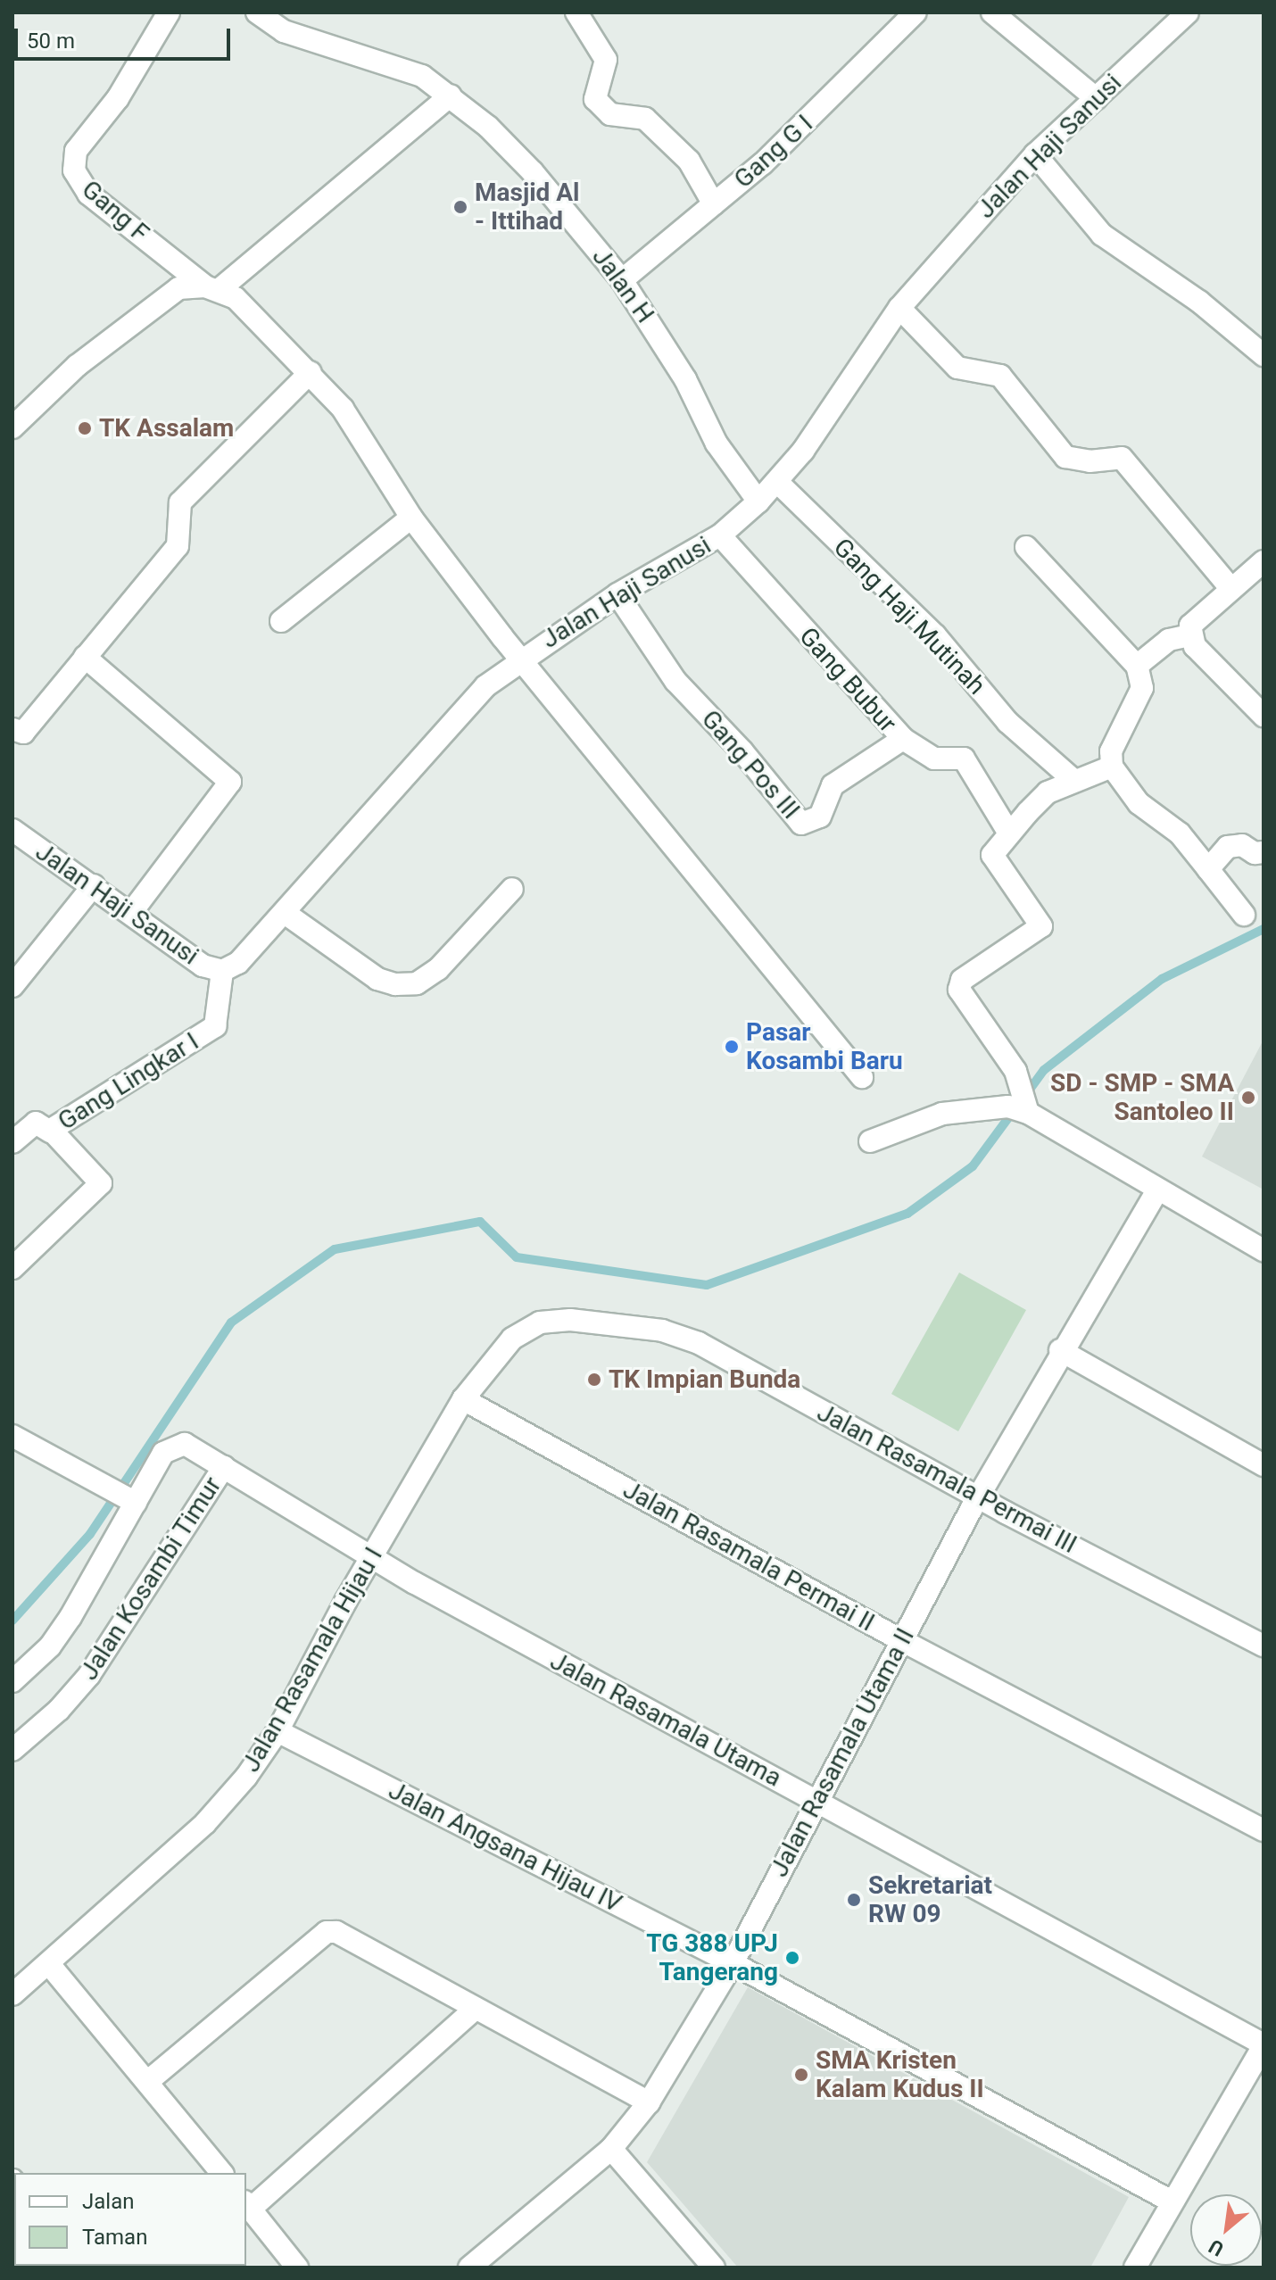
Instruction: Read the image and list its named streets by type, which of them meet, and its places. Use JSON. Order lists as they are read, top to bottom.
{
  "streets": {
    "street": [
      "Jalan Haji Sanusi",
      "Gang G I",
      "Gang F",
      "Jalan H",
      "Gang Haji Mutinah",
      "Gang Bubur",
      "Gang Pos III",
      "Gang Lingkar I",
      "Jalan Rasamala Permai III",
      "Jalan Rasamala Permai II",
      "Jalan Kosambi Timur",
      "Jalan Rasamala Hijau I",
      "Jalan Rasamala Utama",
      "Jalan Rasamala Utama II",
      "Jalan Angsana Hijau IV"
    ]
  },
  "crossings": [
    ["Jalan Haji Sanusi", "Gang F"],
    ["Jalan Haji Sanusi", "Jalan H"],
    ["Jalan Haji Sanusi", "Gang Haji Mutinah"],
    ["Jalan Haji Sanusi", "Gang Bubur"],
    ["Jalan Haji Sanusi", "Gang Pos III"],
    ["Jalan Haji Sanusi", "Gang Lingkar I"],
    ["Gang G I", "Jalan H"],
    ["Gang Bubur", "Gang Pos III"],
    ["Jalan Rasamala Permai III", "Jalan Rasamala Hijau I"],
    ["Jalan Rasamala Permai III", "Jalan Rasamala Utama II"],
    ["Jalan Rasamala Permai II", "Jalan Rasamala Hijau I"],
    ["Jalan Rasamala Permai II", "Jalan Rasamala Utama II"],
    ["Jalan Kosambi Timur", "Jalan Rasamala Utama"],
    ["Jalan Rasamala Hijau I", "Jalan Rasamala Utama"],
    ["Jalan Rasamala Hijau I", "Jalan Angsana Hijau IV"],
    ["Jalan Rasamala Utama", "Jalan Rasamala Utama II"],
    ["Jalan Rasamala Utama II", "Jalan Angsana Hijau IV"]
  ],
  "places": [
    "Masjid Al - Ittihad",
    "TK Assalam",
    "Pasar Kosambi Baru",
    "SD - SMP - SMA Santoleo II",
    "TK Impian Bunda",
    "Sekretariat RW 09",
    "TG 388 UPJ Tangerang",
    "SMA Kristen Kalam Kudus II"
  ],
  "legend": ["Jalan", "Taman"],
  "scale_bar": "50 m",
  "north": "bottom left"
}
